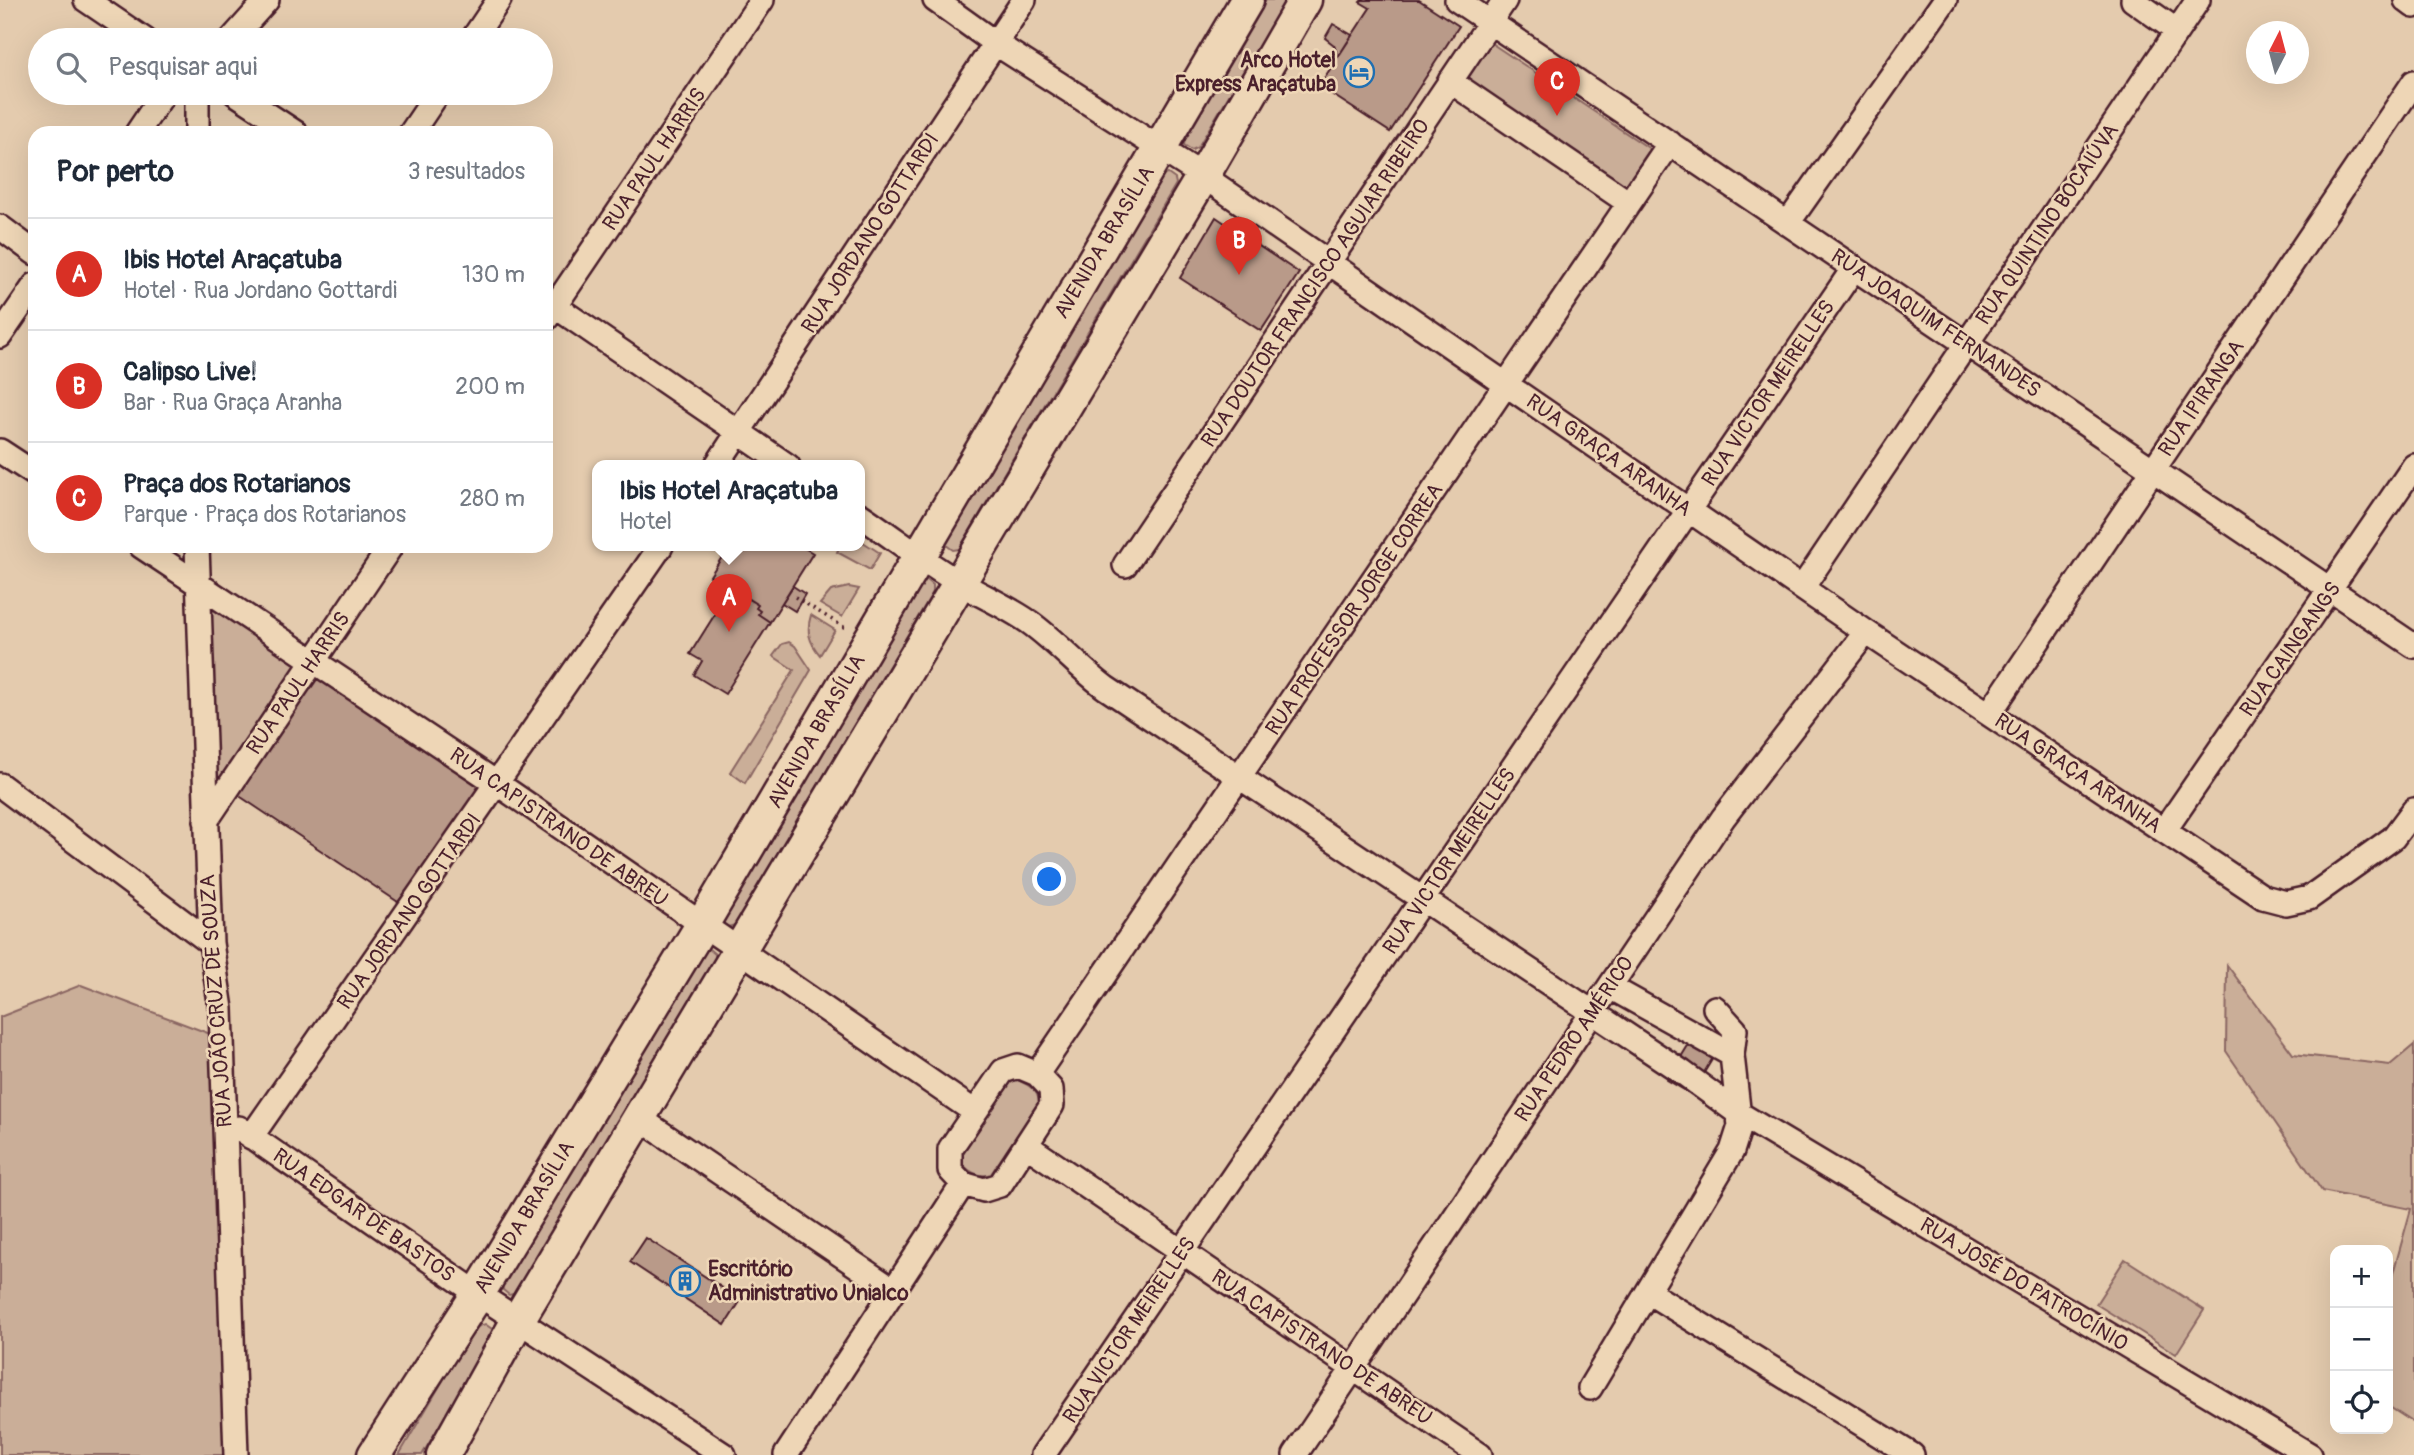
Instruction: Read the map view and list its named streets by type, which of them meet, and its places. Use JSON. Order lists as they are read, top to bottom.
{
  "streets": {
    "main road": ["AVENIDA BRASÍLIA"],
    "street": [
      "RUA PAUL HARRIS",
      "RUA QUINTINO BOCAIÚVA",
      "RUA JORDANO GOTTARDI",
      "RUA DOUTOR FRANCISCO AGUIAR RIBEIRO",
      "RUA JOAQUIM FERNANDES",
      "RUA VICTOR MEIRELLES",
      "RUA IPIRANGA",
      "RUA GRAÇA ARANHA",
      "RUA PROFESSOR JORGE CORREA",
      "RUA CAINGANGS",
      "RUA CAPISTRANO DE ABREU",
      "RUA JOÃO CRUZ DE SOUZA",
      "RUA PEDRO AMÉRICO",
      "RUA EDGAR DE BASTOS",
      "RUA JOSÉ DO PATROCÍNIO"
    ]
  },
  "crossings": [
    ["RUA PAUL HARRIS", "RUA CAPISTRANO DE ABREU"],
    ["RUA PAUL HARRIS", "RUA JOÃO CRUZ DE SOUZA"],
    ["RUA QUINTINO BOCAIÚVA", "RUA JOAQUIM FERNANDES"],
    ["RUA QUINTINO BOCAIÚVA", "RUA GRAÇA ARANHA"],
    ["RUA JORDANO GOTTARDI", "RUA GRAÇA ARANHA"],
    ["RUA JORDANO GOTTARDI", "RUA CAPISTRANO DE ABREU"],
    ["RUA JORDANO GOTTARDI", "RUA EDGAR DE BASTOS"],
    ["AVENIDA BRASÍLIA", "RUA GRAÇA ARANHA"],
    ["AVENIDA BRASÍLIA", "RUA CAPISTRANO DE ABREU"],
    ["AVENIDA BRASÍLIA", "RUA EDGAR DE BASTOS"],
    ["RUA DOUTOR FRANCISCO AGUIAR RIBEIRO", "RUA JOAQUIM FERNANDES"],
    ["RUA DOUTOR FRANCISCO AGUIAR RIBEIRO", "RUA GRAÇA ARANHA"],
    ["RUA JOAQUIM FERNANDES", "RUA VICTOR MEIRELLES"],
    ["RUA JOAQUIM FERNANDES", "RUA IPIRANGA"],
    ["RUA JOAQUIM FERNANDES", "RUA PROFESSOR JORGE CORREA"],
    ["RUA JOAQUIM FERNANDES", "RUA CAINGANGS"],
    ["RUA VICTOR MEIRELLES", "RUA GRAÇA ARANHA"],
    ["RUA VICTOR MEIRELLES", "RUA CAPISTRANO DE ABREU"],
    ["RUA IPIRANGA", "RUA GRAÇA ARANHA"],
    ["RUA GRAÇA ARANHA", "RUA PROFESSOR JORGE CORREA"],
    ["RUA GRAÇA ARANHA", "RUA CAINGANGS"],
    ["RUA GRAÇA ARANHA", "RUA PEDRO AMÉRICO"],
    ["RUA CAPISTRANO DE ABREU", "RUA JOÃO CRUZ DE SOUZA"],
    ["RUA CAPISTRANO DE ABREU", "RUA PEDRO AMÉRICO"],
    ["RUA JOÃO CRUZ DE SOUZA", "RUA EDGAR DE BASTOS"],
    ["RUA PEDRO AMÉRICO", "RUA JOSÉ DO PATROCÍNIO"]
  ],
  "places": {
    "hotel": ["Arco Hotel Express Araçatuba"],
    "building": ["Escritório Administrativo Unialco"]
  },
  "north": "top",
  "page": {
    "search": "Pesquisar aqui",
    "pins": ["C", "B", "A"],
    "heading": ["Por perto", "3 resultados"],
    "list": [
      {
        "mark": "A",
        "name": "Ibis Hotel Araçatuba",
        "note": "Hotel · Rua Jordano Gottardi",
        "value": "130 m"
      },
      {
        "mark": "B",
        "name": "Calipso Live!",
        "note": "Bar · Rua Graça Aranha",
        "value": "200 m"
      },
      {
        "mark": "C",
        "name": "Praça dos Rotarianos",
        "note": "Parque · Praça dos Rotarianos",
        "value": "280 m"
      }
    ],
    "popup": ["Ibis Hotel Araçatuba", "Hotel"],
    "map_buttons": ["+", "−"]
  }
}
